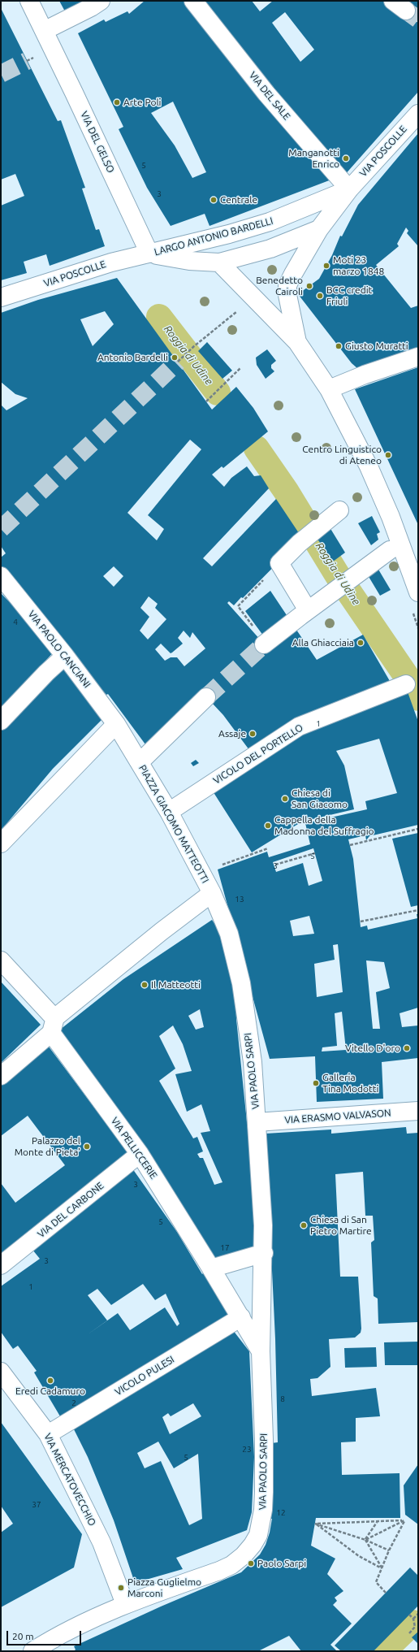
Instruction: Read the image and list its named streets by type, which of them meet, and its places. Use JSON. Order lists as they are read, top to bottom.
{
  "streets": {
    "street": [
      "VIA DEL SALE",
      "VIA DEL GELSO",
      "VIA POSCOLLE",
      "LARGO ANTONIO BARDELLI",
      "VIA PAOLO CANCIANI",
      "VICOLO DEL PORTELLO",
      "PIAZZA GIACOMO MATTEOTTI",
      "VIA PAOLO SARPI",
      "VIA ERASMO VALVASON",
      "VIA PELLICCERIE",
      "VIA DEL CARBONE",
      "VICOLO PULESI",
      "VIA MERCATOVECCHIO"
    ]
  },
  "crossings": [
    ["VIA DEL SALE", "VIA POSCOLLE"],
    ["VIA DEL SALE", "LARGO ANTONIO BARDELLI"],
    ["VIA DEL GELSO", "VIA POSCOLLE"],
    ["VIA DEL GELSO", "LARGO ANTONIO BARDELLI"],
    ["VIA POSCOLLE", "LARGO ANTONIO BARDELLI"],
    ["VIA PAOLO CANCIANI", "PIAZZA GIACOMO MATTEOTTI"],
    ["VICOLO DEL PORTELLO", "PIAZZA GIACOMO MATTEOTTI"],
    ["PIAZZA GIACOMO MATTEOTTI", "VIA PAOLO SARPI"],
    ["PIAZZA GIACOMO MATTEOTTI", "VIA PELLICCERIE"],
    ["VIA PAOLO SARPI", "VIA ERASMO VALVASON"],
    ["VIA PAOLO SARPI", "VIA PELLICCERIE"],
    ["VIA PAOLO SARPI", "VICOLO PULESI"],
    ["VIA PAOLO SARPI", "VIA MERCATOVECCHIO"],
    ["VIA PELLICCERIE", "VIA DEL CARBONE"],
    ["VICOLO PULESI", "VIA MERCATOVECCHIO"]
  ],
  "water": ["Roggia di Udine"],
  "places": [
    "Arte Poli",
    "Manganotti Enrico",
    "Centrale",
    "Moti 23 marzo 1848",
    "Benedetto Cairoli",
    "BCC credit Friuli",
    "Giusto Muratti",
    "Antonio Bardelli",
    "Centro Linguistico di Ateneo",
    "Alla Ghiacciaia",
    "Assaje",
    "Chiesa di San Giacomo",
    "Cappella della Madonna del Suffragio",
    "Il Matteotti",
    "Vitello D'oro",
    "Galleria Tina Modotti",
    "Palazzo del Monte di Pieta'",
    "Chiesa di San Pietro Martire",
    "Eredi Cadamuro",
    "Paolo Sarpi",
    "Piazza Guglielmo Marconi"
  ],
  "house_numbers": [
    "5",
    "3",
    "4",
    "1",
    "5",
    "3",
    "13",
    "3",
    "5",
    "17",
    "3",
    "1",
    "8",
    "2",
    "23",
    "5",
    "37",
    "12"
  ],
  "scale_bar": "20 m"
}
